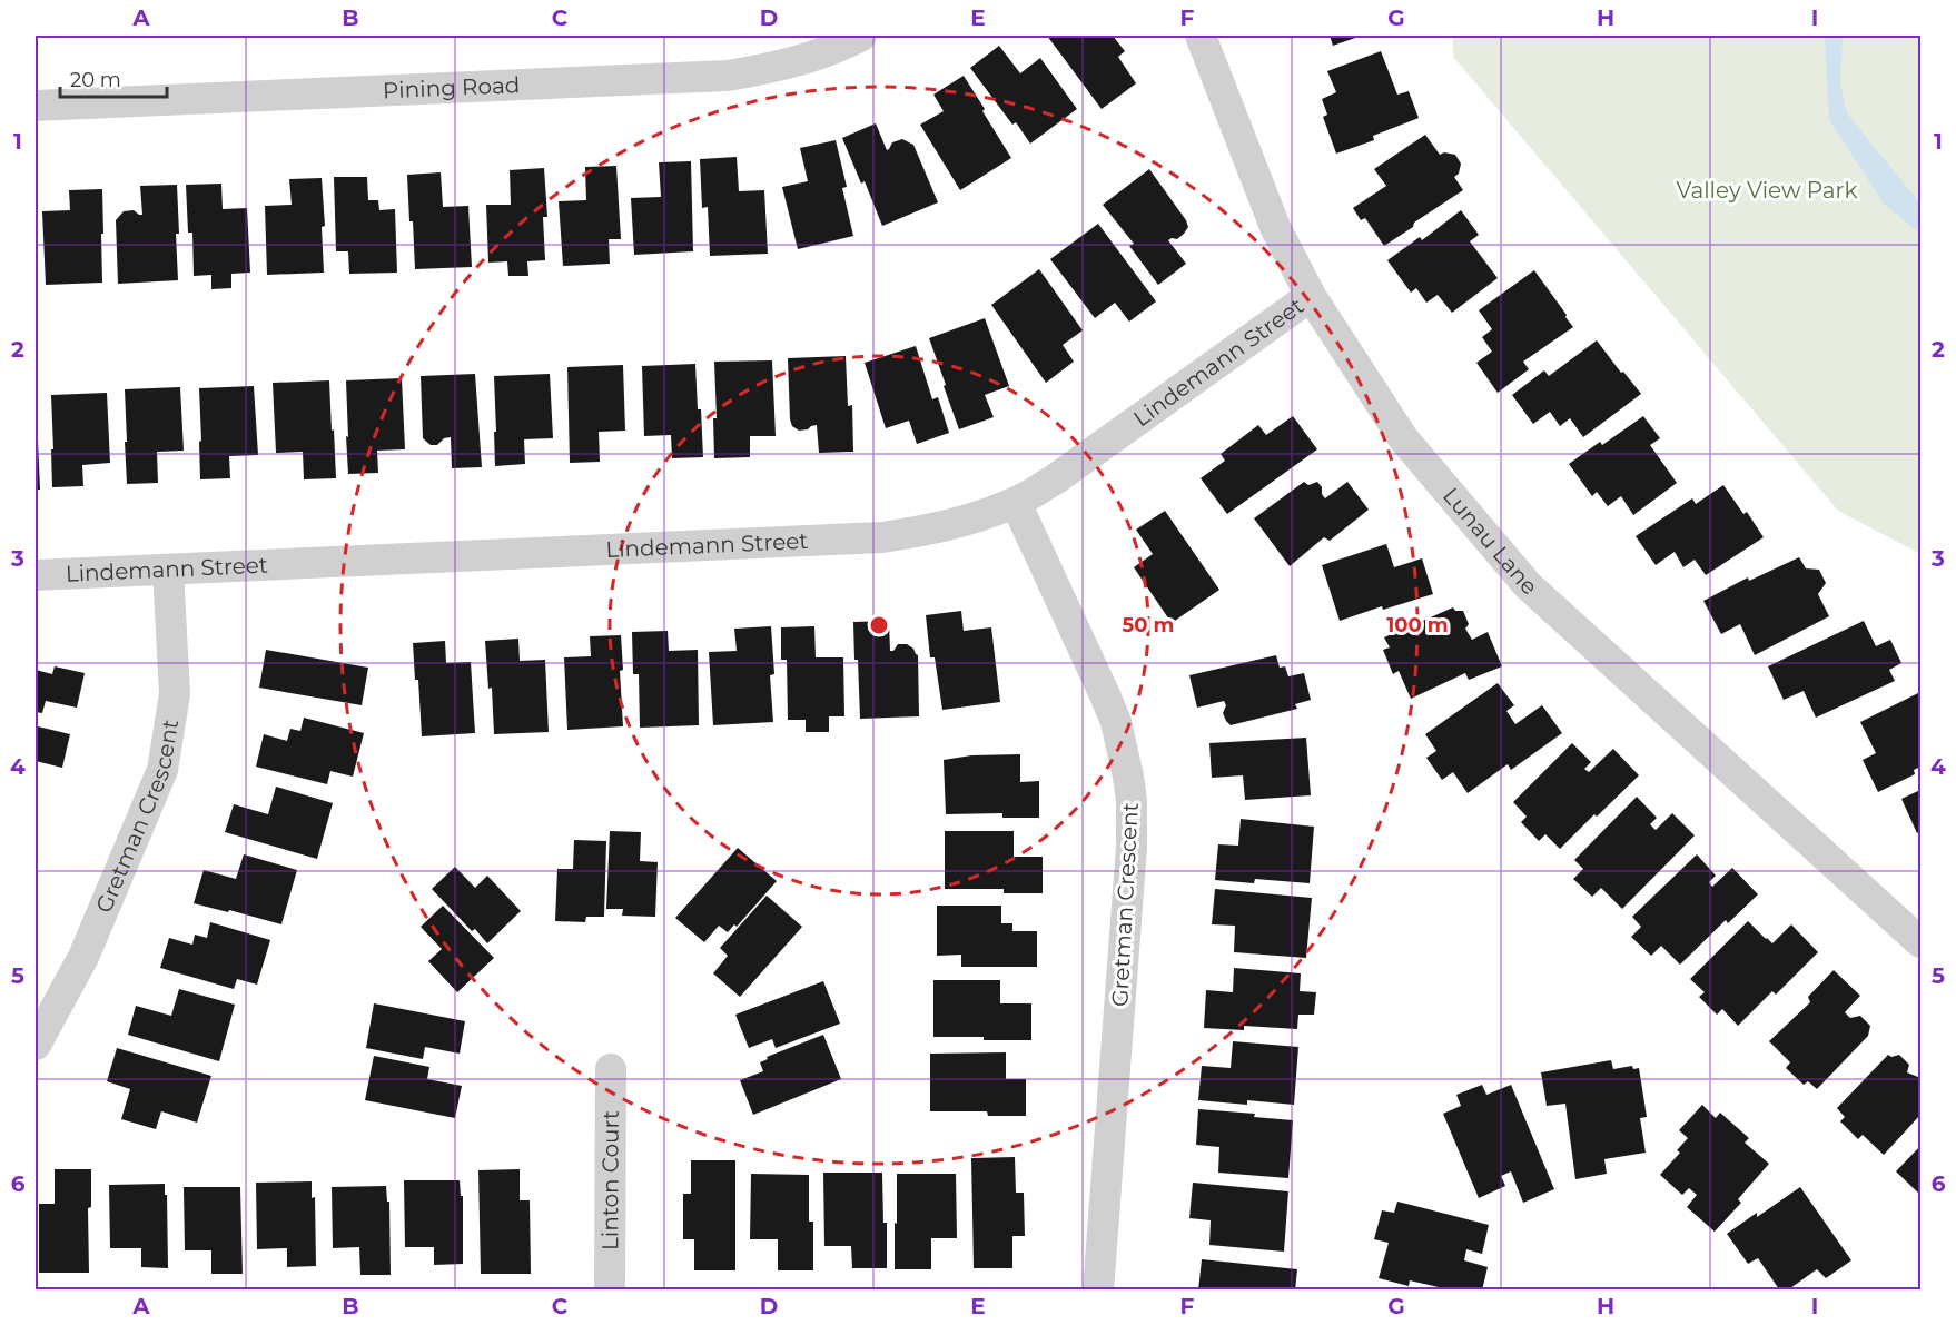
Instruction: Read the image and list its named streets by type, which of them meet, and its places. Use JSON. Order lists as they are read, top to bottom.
{
  "streets": {
    "street": [
      "Pining Road",
      "Lindemann Street",
      "Lunau Lane",
      "Gretman Crescent",
      "Linton Court"
    ]
  },
  "crossings": [
    ["Lindemann Street", "Lunau Lane"],
    ["Lindemann Street", "Gretman Crescent"]
  ],
  "parks": ["Valley View Park"],
  "scale_bar": "20 m",
  "grid": {
    "columns": [
      "A",
      "B",
      "C",
      "D",
      "E",
      "F",
      "G",
      "H",
      "I"
    ],
    "rows": [
      "1",
      "2",
      "3",
      "4",
      "5",
      "6"
    ]
  },
  "rings": ["50 m", "100 m"]
}
